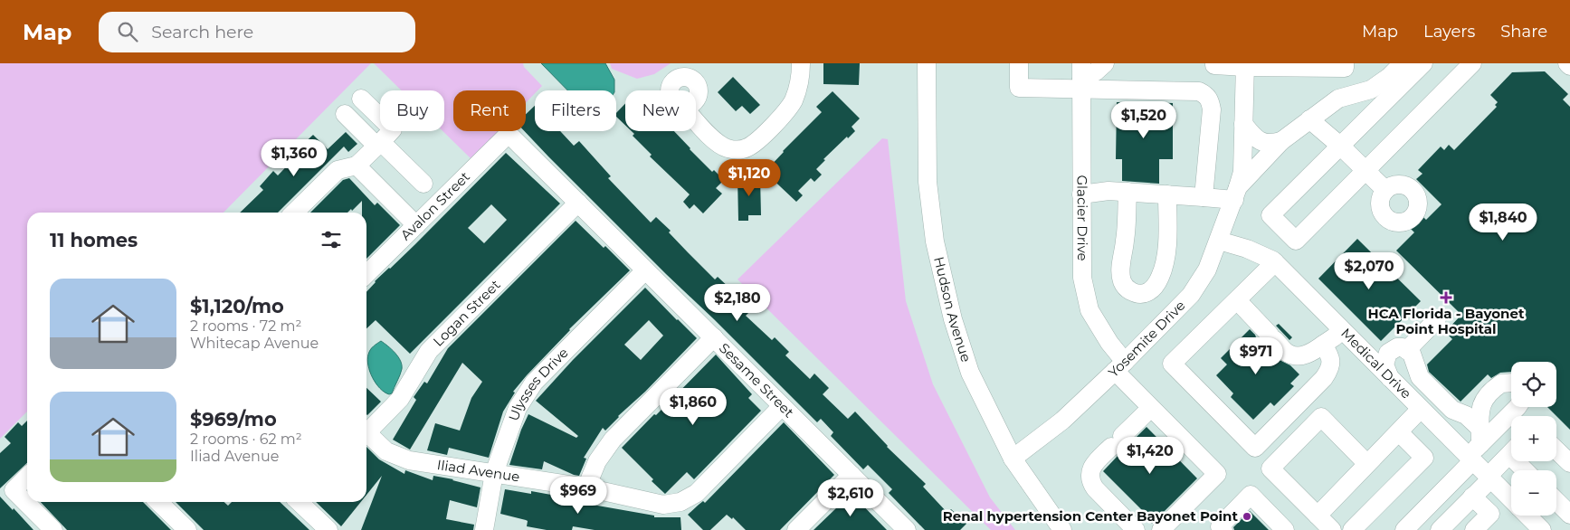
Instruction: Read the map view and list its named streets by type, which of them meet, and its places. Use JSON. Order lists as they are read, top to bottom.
{
  "streets": {
    "street": [
      "Avalon Street",
      "Glacier Drive",
      "Hudson Avenue",
      "Logan Street",
      "Yosemite Drive",
      "Medical Drive",
      "Sesame Street",
      "Ulysses Drive",
      "Iliad Avenue"
    ]
  },
  "crossings": [
    ["Avalon Street", "Sesame Street"],
    ["Glacier Drive", "Yosemite Drive"],
    ["Hudson Avenue", "Yosemite Drive"],
    ["Logan Street", "Sesame Street"],
    ["Yosemite Drive", "Medical Drive"],
    ["Sesame Street", "Ulysses Drive"],
    ["Sesame Street", "Iliad Avenue"],
    ["Ulysses Drive", "Iliad Avenue"]
  ],
  "places": {
    "health": ["HCA Florida - Bayonet Point Hospital"],
    "other": ["Renal hypertension Center Bayonet Point"]
  },
  "page": {
    "header": "Map",
    "search": "Search here",
    "nav": ["Map", "Layers", "Share"],
    "chip": [
      "Buy",
      "Rent",
      "Filters",
      "New"
    ],
    "price": [
      "$1,520",
      "$1,360",
      "$1,120",
      "$1,840",
      "$2,070",
      "$2,180",
      "$971",
      "$1,860",
      "$1,420",
      "$969",
      "$2,610"
    ],
    "heading": "11 homes",
    "list": [
      {
        "name": "$1,120/mo",
        "note": "2 rooms · 72 m² · Whitecap Avenue"
      },
      {
        "name": "$969/mo",
        "note": "2 rooms · 62 m² · Iliad Avenue"
      }
    ],
    "map_buttons": ["+", "−"]
  }
}
